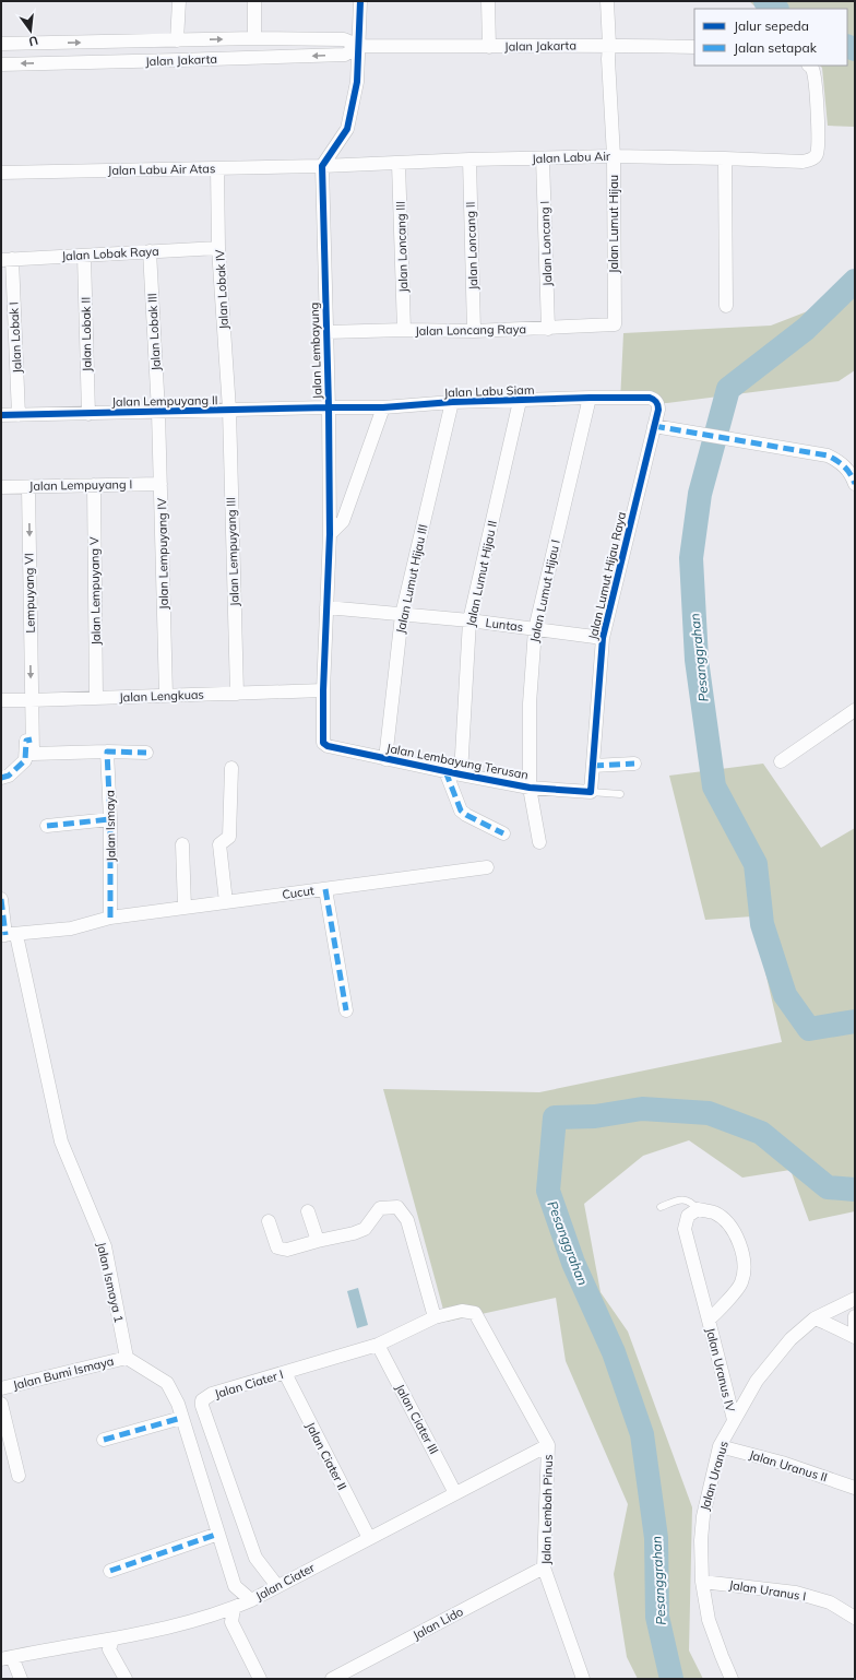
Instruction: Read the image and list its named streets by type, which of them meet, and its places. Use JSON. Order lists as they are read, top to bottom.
{
  "streets": {
    "street": [
      "Jalan Jakarta",
      "Jalan Labu Air",
      "Jalan Labu Air Atas",
      "Jalan Lumut Hijau",
      "Jalan Loncang I",
      "Jalan Loncang II",
      "Jalan Loncang III",
      "Jalan Lobak Raya",
      "Jalan Lobak IV",
      "Jalan Loncang Raya",
      "Jalan Lobak III",
      "Jalan Lobak II",
      "Jalan Lobak I",
      "Jalan Lembayung",
      "Jalan Labu Siam",
      "Jalan Lempuyang II",
      "Jalan Lempuyang I",
      "Jalan Lempuyang III",
      "Jalan Lempuyang IV",
      "Jalan Lumut Hijau II",
      "Jalan Lumut Hijau Raya",
      "Jalan Lumut Hijau III",
      "Jalan Lempuyang V",
      "Jalan Lumut Hijau I",
      "Lempuyang VI",
      "Luntas",
      "Jalan Lengkuas",
      "Jalan Lembayung Terusan",
      "Jalan Ismaya",
      "Cucut",
      "Jalan Ismaya 1",
      "Jalan Uranus IV",
      "Jalan Bumi Ismaya",
      "Jalan Ciater I",
      "Jalan Ciater III",
      "Jalan Ciater II",
      "Jalan Uranus II",
      "Jalan Uranus",
      "Jalan Lembah Pinus",
      "Jalan Ciater",
      "Jalan Uranus I",
      "Jalan Lido"
    ]
  },
  "crossings": [
    ["Jalan Jakarta", "Jalan Lumut Hijau"],
    ["Jalan Labu Air", "Jalan Labu Air Atas"],
    ["Jalan Labu Air", "Jalan Lumut Hijau"],
    ["Jalan Labu Air", "Jalan Loncang I"],
    ["Jalan Labu Air", "Jalan Loncang II"],
    ["Jalan Labu Air", "Jalan Loncang III"],
    ["Jalan Labu Air", "Jalan Lembayung"],
    ["Jalan Labu Air Atas", "Jalan Lobak IV"],
    ["Jalan Labu Air Atas", "Jalan Lembayung"],
    ["Jalan Lumut Hijau", "Jalan Loncang Raya"],
    ["Jalan Loncang I", "Jalan Loncang Raya"],
    ["Jalan Loncang II", "Jalan Loncang Raya"],
    ["Jalan Loncang III", "Jalan Loncang Raya"],
    ["Jalan Lobak Raya", "Jalan Lobak IV"],
    ["Jalan Lobak Raya", "Jalan Lobak III"],
    ["Jalan Lobak Raya", "Jalan Lobak II"],
    ["Jalan Lobak Raya", "Jalan Lobak I"],
    ["Jalan Lobak IV", "Jalan Lempuyang II"],
    ["Jalan Lobak IV", "Jalan Lempuyang III"],
    ["Jalan Loncang Raya", "Jalan Lembayung"],
    ["Jalan Lobak III", "Jalan Lempuyang II"],
    ["Jalan Lobak III", "Jalan Lempuyang IV"],
    ["Jalan Lobak II", "Jalan Lempuyang II"],
    ["Jalan Lobak I", "Jalan Lempuyang II"],
    ["Jalan Lembayung", "Jalan Labu Siam"],
    ["Jalan Lembayung", "Jalan Lempuyang II"],
    ["Jalan Lembayung", "Luntas"],
    ["Jalan Lembayung", "Jalan Lengkuas"],
    ["Jalan Lembayung", "Jalan Lembayung Terusan"],
    ["Jalan Labu Siam", "Jalan Lempuyang II"],
    ["Jalan Labu Siam", "Jalan Lumut Hijau II"],
    ["Jalan Labu Siam", "Jalan Lumut Hijau Raya"],
    ["Jalan Labu Siam", "Jalan Lumut Hijau III"],
    ["Jalan Labu Siam", "Jalan Lumut Hijau I"],
    ["Jalan Lempuyang II", "Jalan Lempuyang III"],
    ["Jalan Lempuyang II", "Jalan Lempuyang IV"],
    ["Jalan Lempuyang I", "Jalan Lempuyang IV"],
    ["Jalan Lempuyang I", "Jalan Lempuyang V"],
    ["Jalan Lempuyang I", "Lempuyang VI"],
    ["Jalan Lempuyang III", "Jalan Lengkuas"],
    ["Jalan Lempuyang IV", "Jalan Lengkuas"],
    ["Jalan Lumut Hijau II", "Luntas"],
    ["Jalan Lumut Hijau II", "Jalan Lembayung Terusan"],
    ["Jalan Lumut Hijau Raya", "Luntas"],
    ["Jalan Lumut Hijau Raya", "Jalan Lembayung Terusan"],
    ["Jalan Lumut Hijau III", "Luntas"],
    ["Jalan Lumut Hijau III", "Jalan Lembayung Terusan"],
    ["Jalan Lempuyang V", "Jalan Lengkuas"],
    ["Jalan Lumut Hijau I", "Luntas"],
    ["Jalan Lumut Hijau I", "Jalan Lembayung Terusan"],
    ["Lempuyang VI", "Jalan Lengkuas"],
    ["Jalan Ismaya", "Cucut"],
    ["Jalan Ismaya 1", "Jalan Bumi Ismaya"],
    ["Jalan Uranus IV", "Jalan Uranus"],
    ["Jalan Ciater I", "Jalan Ciater III"],
    ["Jalan Ciater I", "Jalan Ciater II"],
    ["Jalan Ciater I", "Jalan Lembah Pinus"],
    ["Jalan Ciater I", "Jalan Ciater"],
    ["Jalan Ciater III", "Jalan Ciater"],
    ["Jalan Ciater II", "Jalan Ciater"],
    ["Jalan Uranus II", "Jalan Uranus"],
    ["Jalan Uranus", "Jalan Uranus I"],
    ["Jalan Lembah Pinus", "Jalan Ciater"],
    ["Jalan Lembah Pinus", "Jalan Lido"]
  ],
  "one_way": ["Lempuyang VI"],
  "water": ["Pesanggrahan"],
  "legend": ["Jalur sepeda", "Jalan setapak"],
  "north": "bottom"
}
